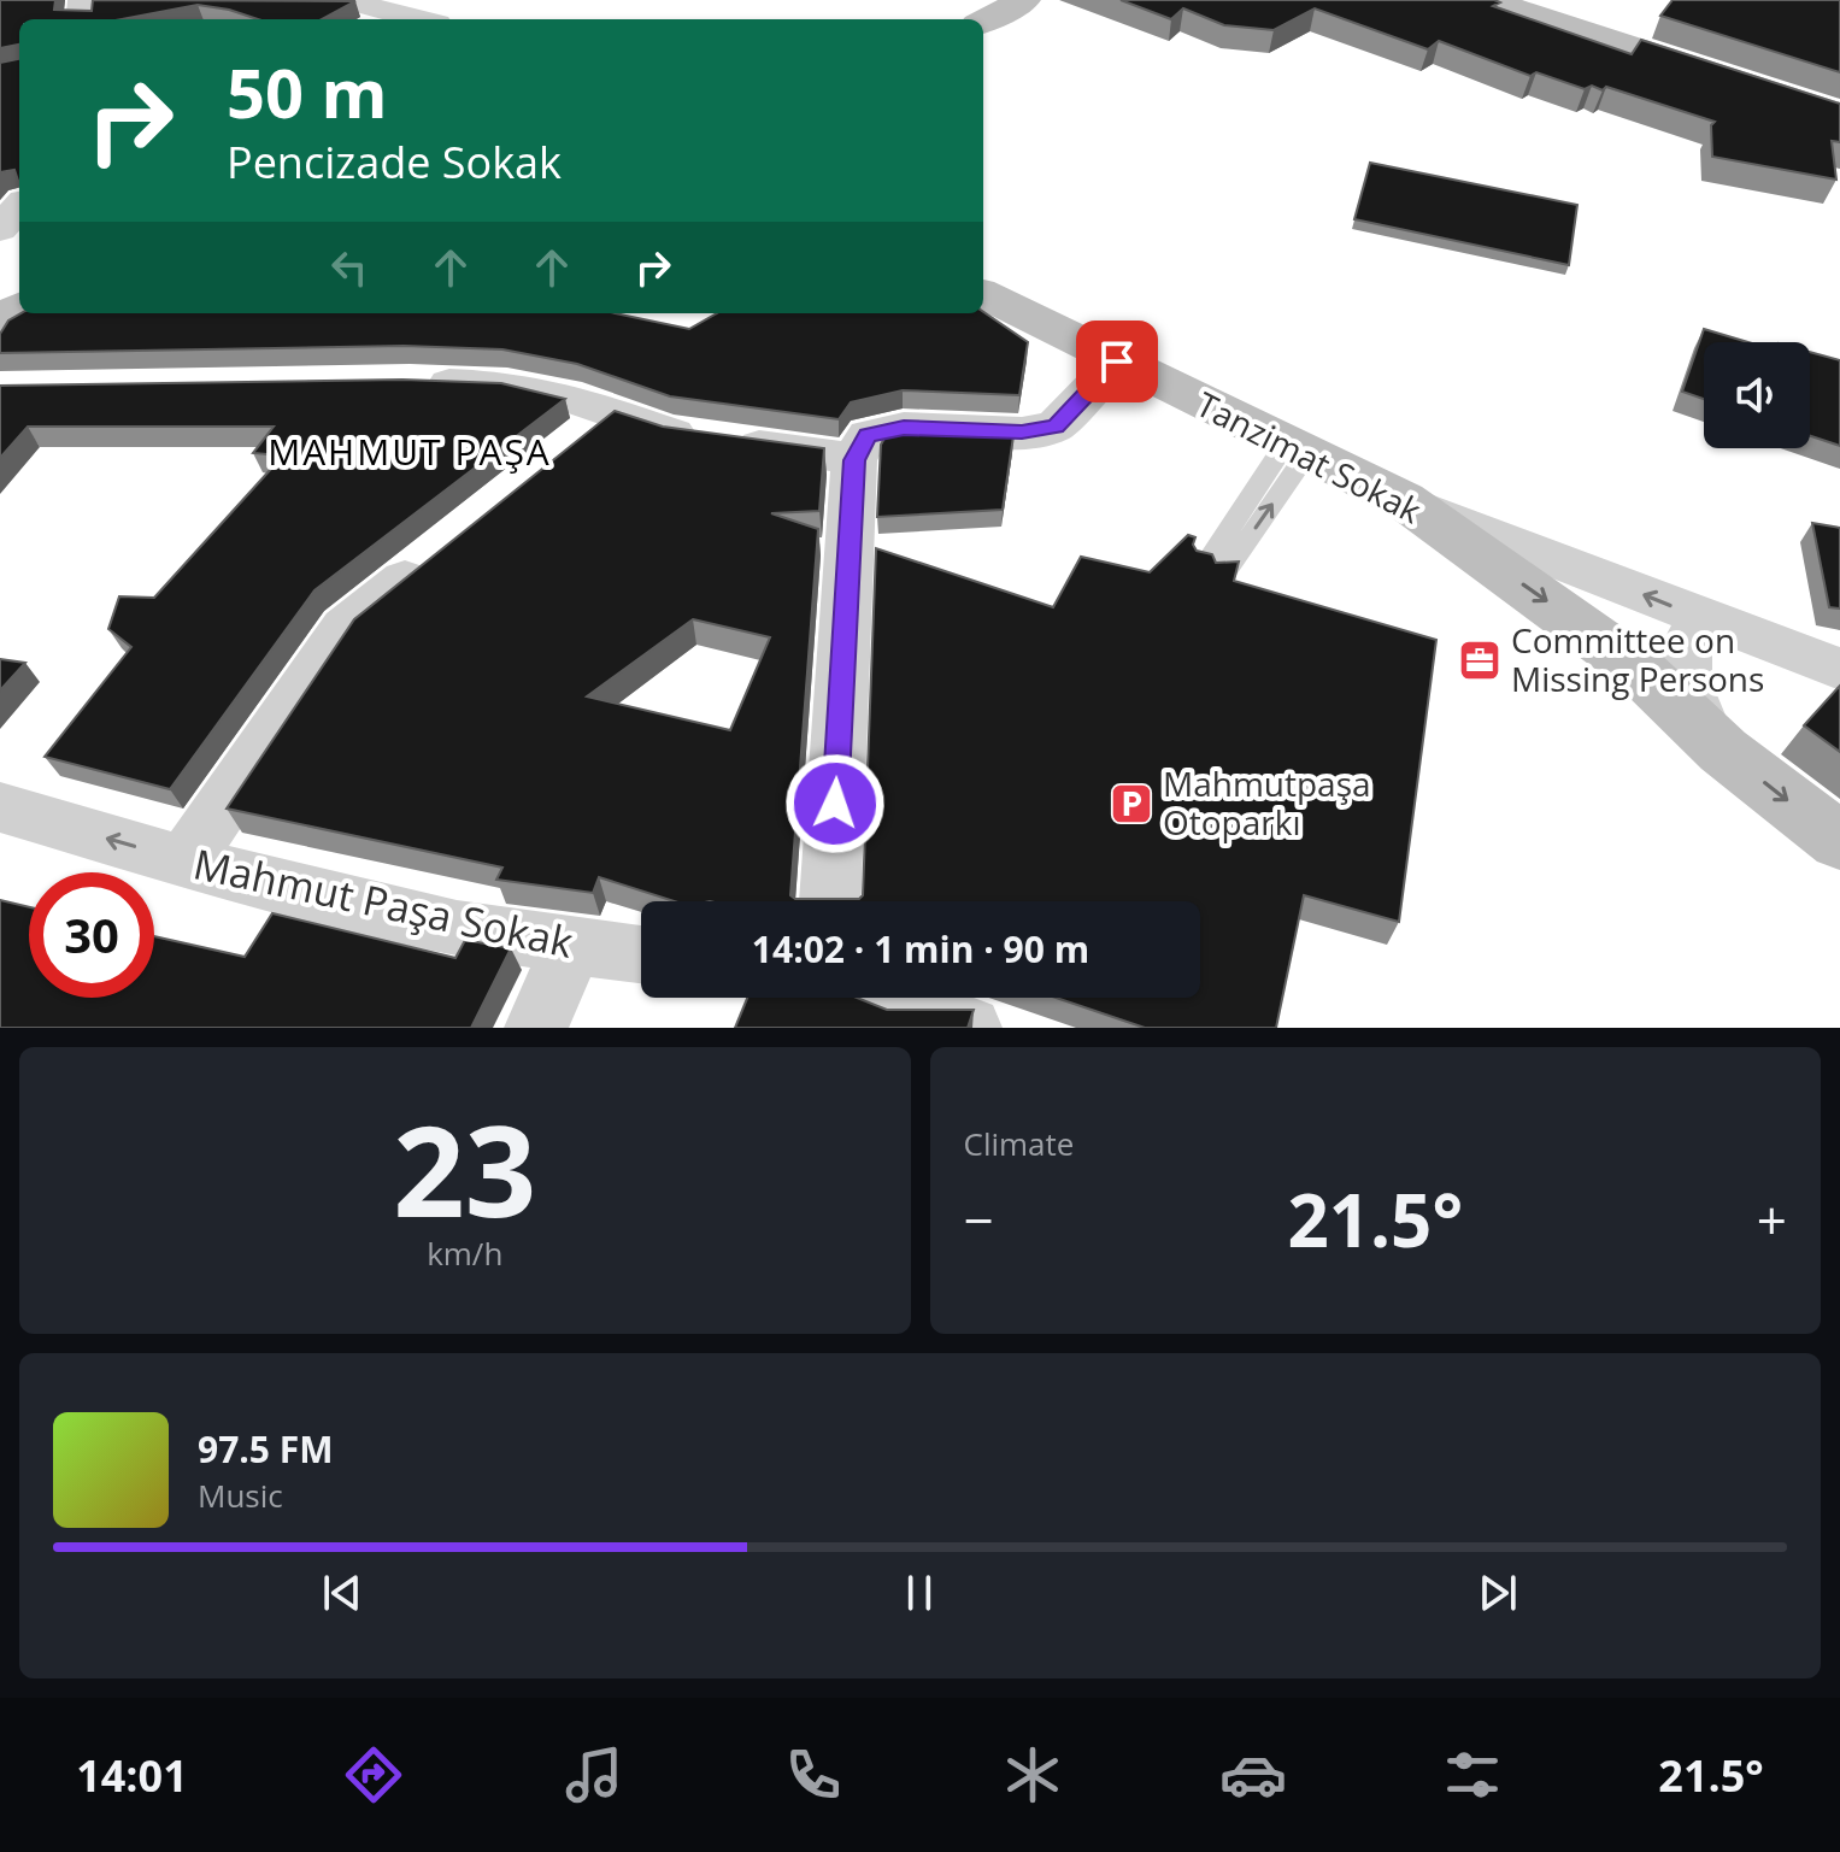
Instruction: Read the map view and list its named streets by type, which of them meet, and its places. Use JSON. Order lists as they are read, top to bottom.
{
  "streets": {
    "street": ["Tanzimat Sokak", "Mahmut Paşa Sokak"]
  },
  "districts": ["MAHMUT PAŞA"],
  "places": {
    "office": ["Committee on Missing Persons"],
    "parking": ["Mahmutpaşa Otoparkı"]
  },
  "page": {
    "turn": ["50 m", "Pencizade Sokak"],
    "limit": "30",
    "trip": "14:02 · 1 min · 90 m",
    "tile": [
      ["23", "km/h"],
      "Climate"
    ],
    "heat": ["−", "21.5°", "+"],
    "song": ["97.5 FM", "Music"],
    "tabs": ["14:01", "21.5°"]
  }
}
